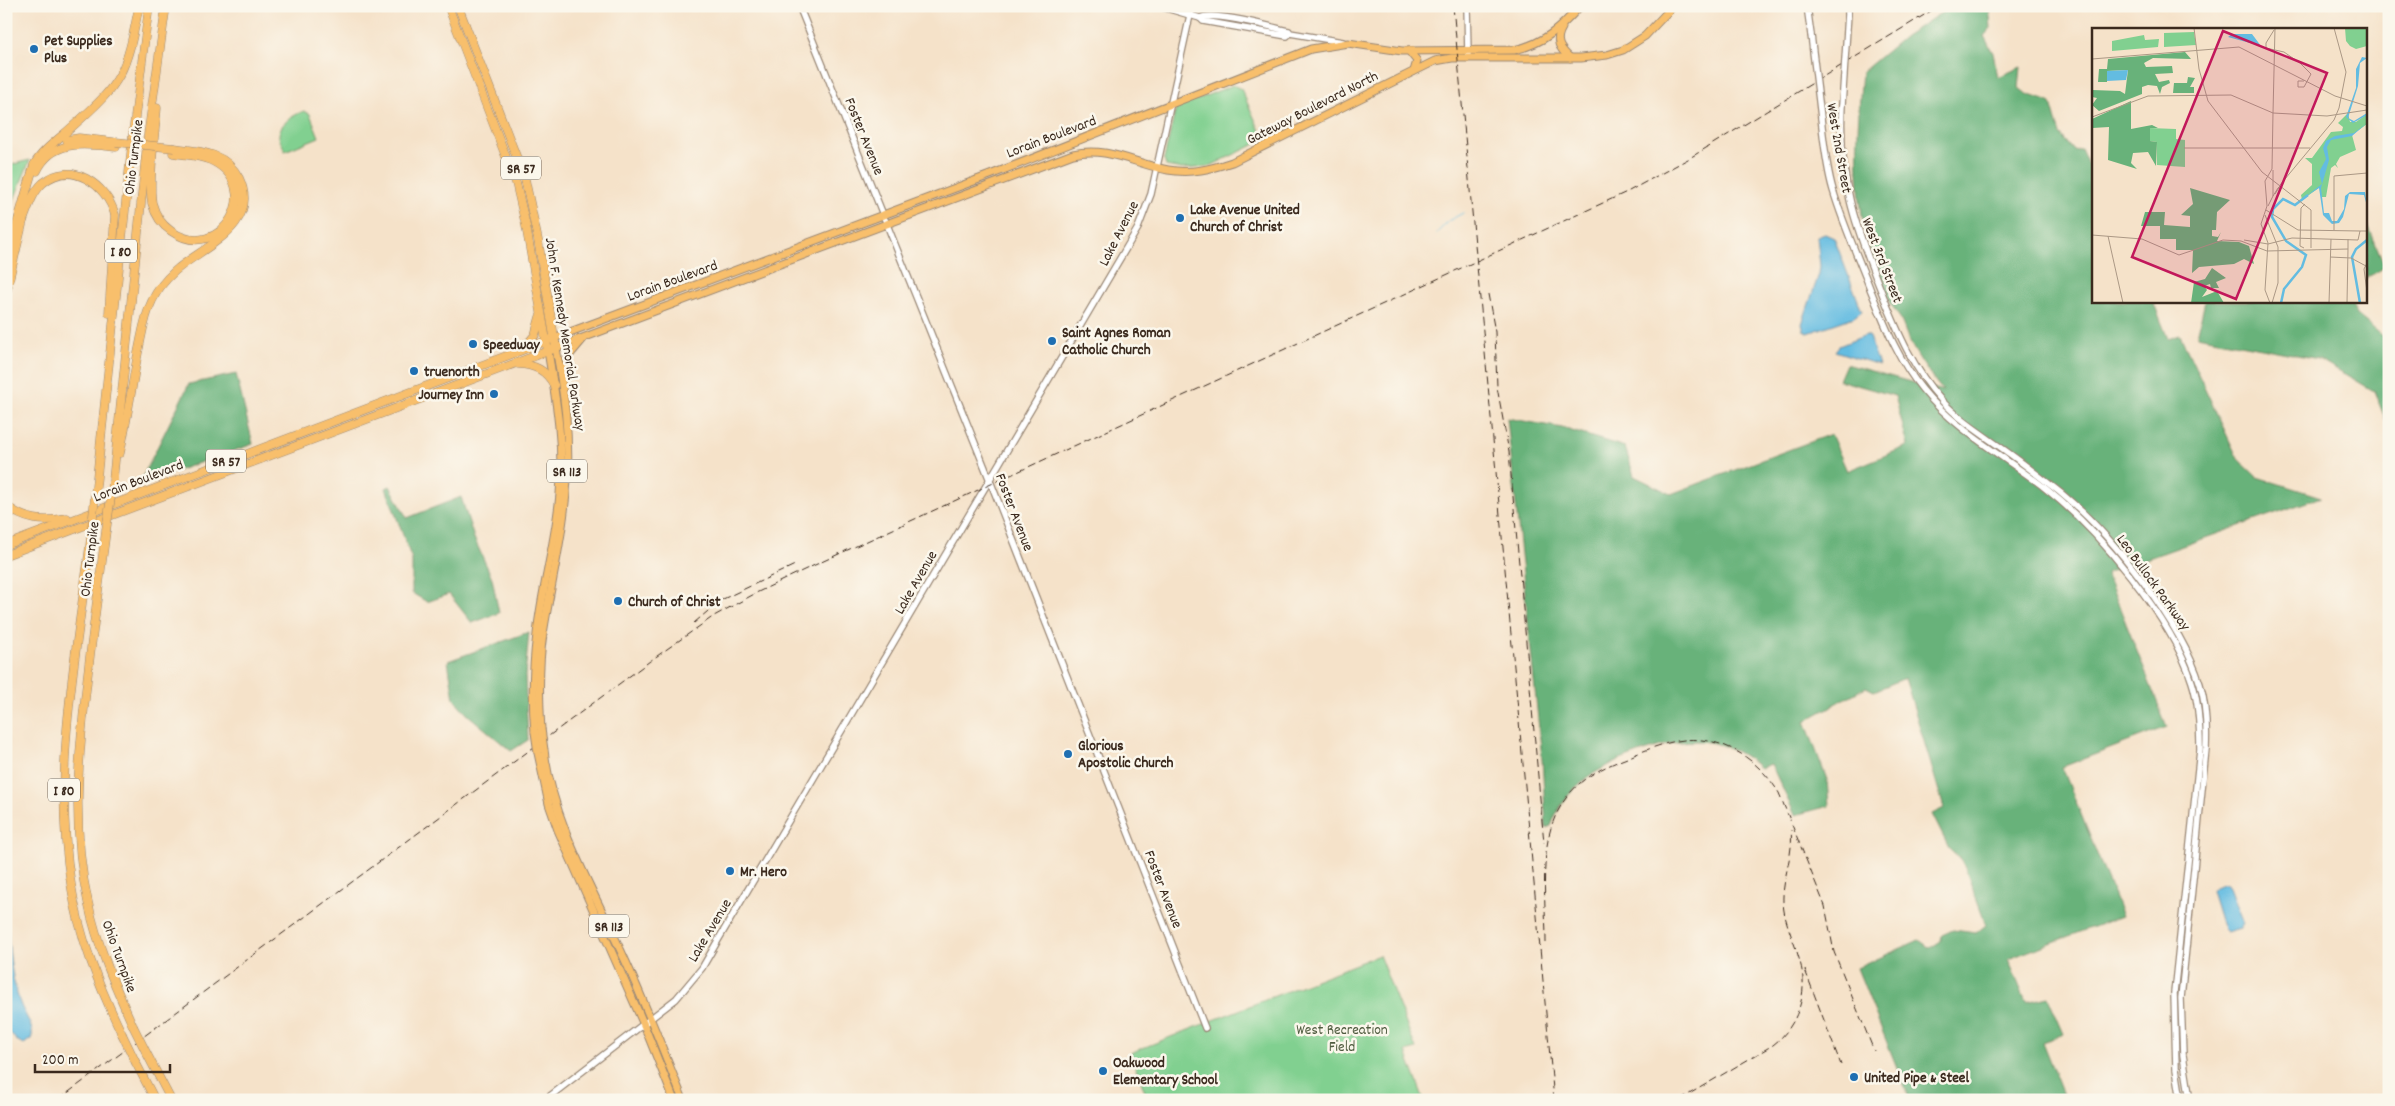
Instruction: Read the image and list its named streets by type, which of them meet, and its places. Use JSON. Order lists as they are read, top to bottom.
{
  "streets": {
    "highway": [
      "Lorain Boulevard",
      "Ohio Turnpike",
      "SR 57",
      "I 80",
      "John F. Kennedy Memorial Parkway",
      "SR 113"
    ],
    "main road": ["Gateway Boulevard North"],
    "street": [
      "Foster Avenue",
      "West 2nd Street",
      "Lake Avenue",
      "West 3rd Street",
      "Leo Bullock Parkway"
    ]
  },
  "crossings": [
    ["Gateway Boulevard North", "Lorain Boulevard"],
    ["Gateway Boulevard North", "Lake Avenue"],
    ["Foster Avenue", "Lorain Boulevard"],
    ["Foster Avenue", "Lake Avenue"],
    ["Lorain Boulevard", "SR 57"],
    ["Lorain Boulevard", "Lake Avenue"],
    ["Lorain Boulevard", "John F. Kennedy Memorial Parkway"],
    ["West 2nd Street", "Leo Bullock Parkway"],
    ["SR 57", "John F. Kennedy Memorial Parkway"],
    ["Lake Avenue", "John F. Kennedy Memorial Parkway"],
    ["West 3rd Street", "Leo Bullock Parkway"]
  ],
  "parks": ["West Recreation Field"],
  "places": [
    "Pet Supplies Plus",
    "Lake Avenue United Church of Christ",
    "Saint Agnes Roman Catholic Church",
    "Speedway",
    "truenorth",
    "Journey Inn",
    "Church of Christ",
    "Glorious Apostolic Church",
    "Mr. Hero",
    "Oakwood Elementary School",
    "United Pipe & Steel"
  ],
  "scale_bar": "200 m"
}
